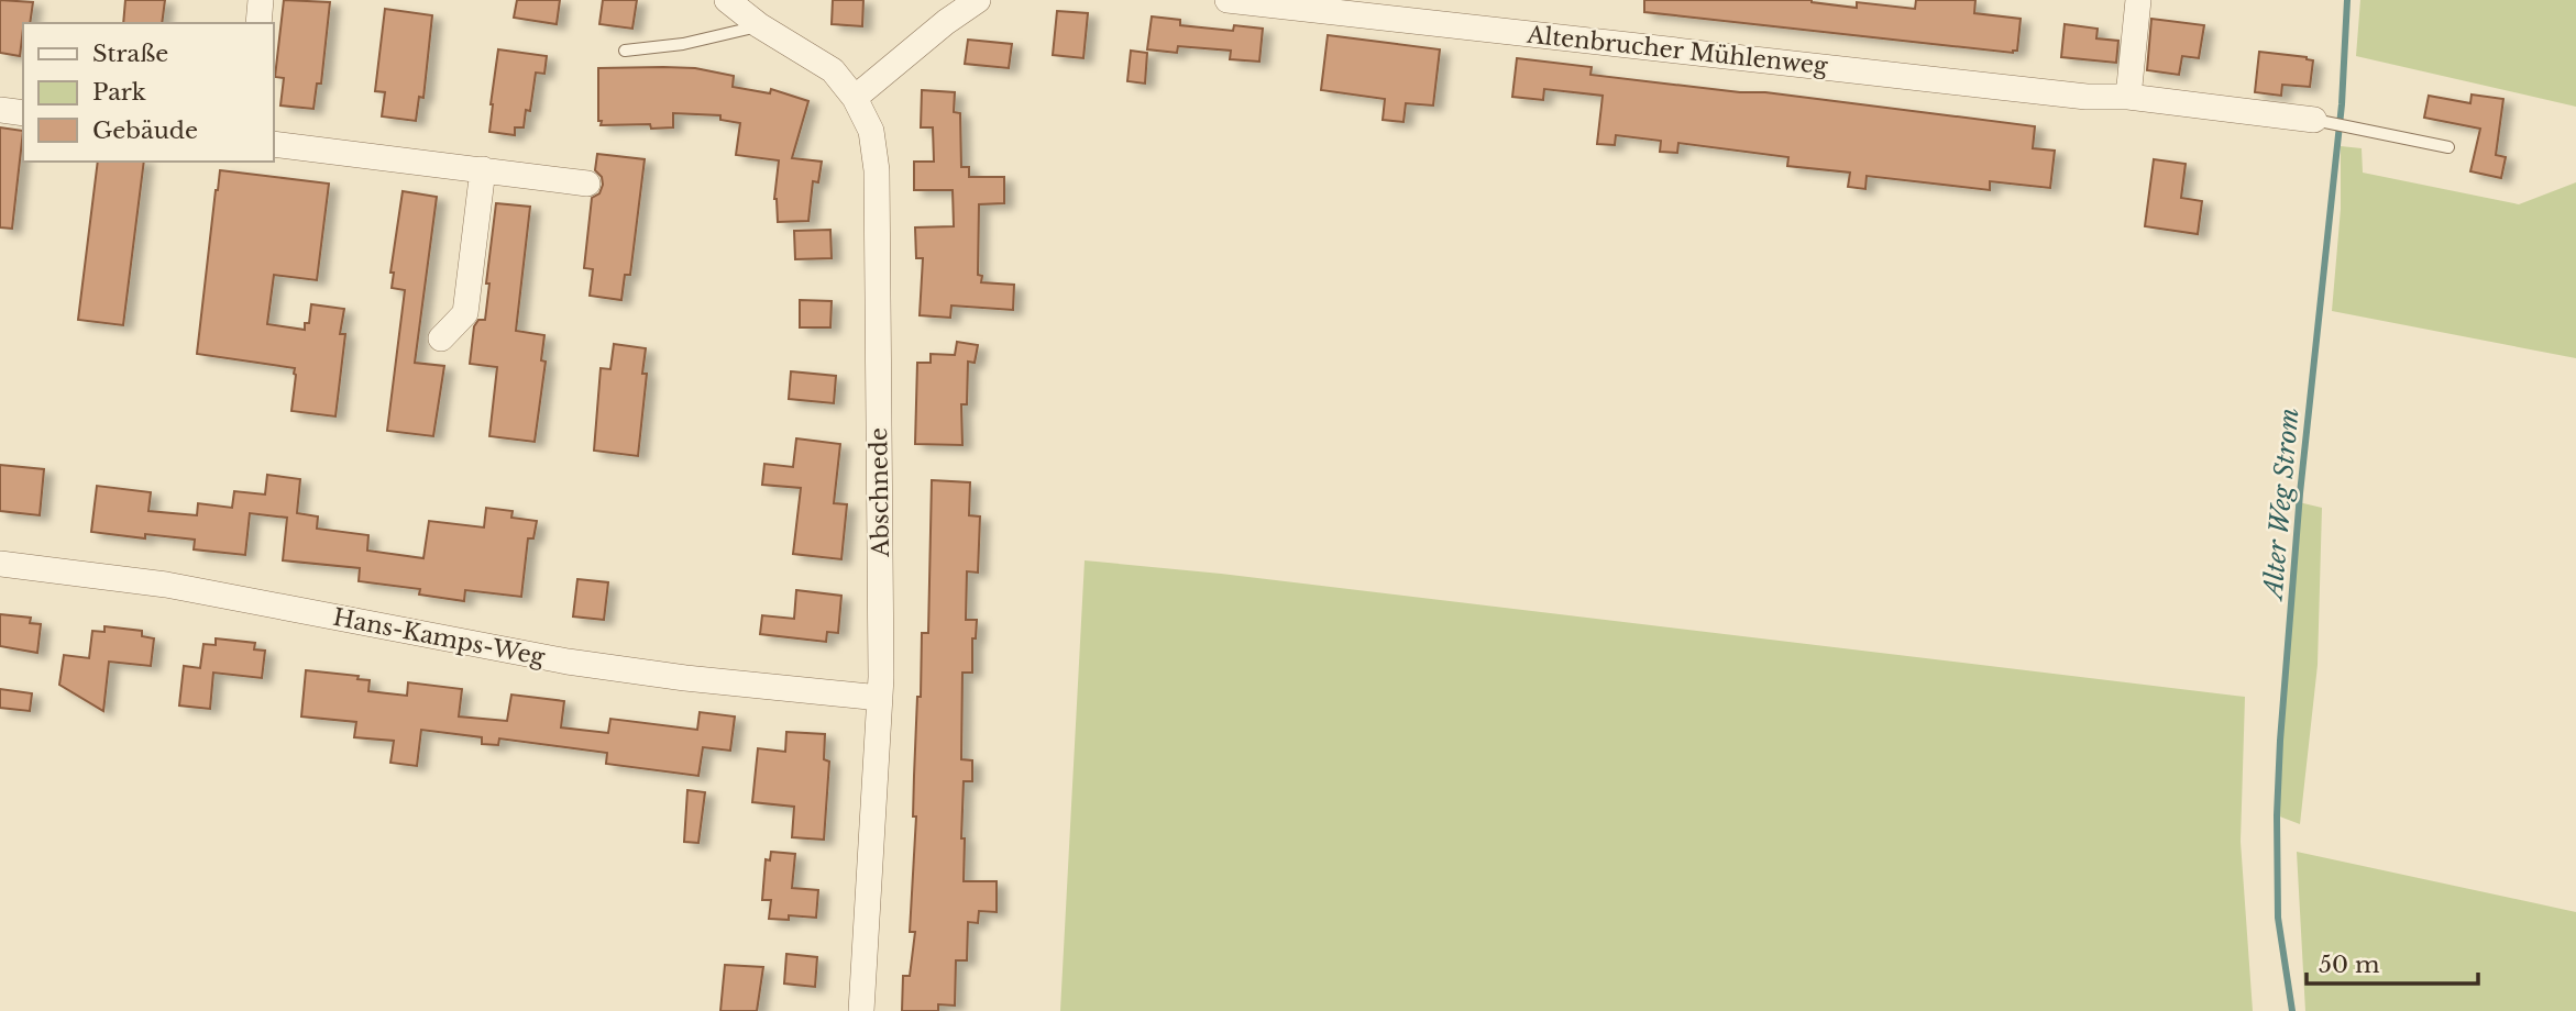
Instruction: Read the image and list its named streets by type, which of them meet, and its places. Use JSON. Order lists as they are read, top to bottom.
{
  "streets": {
    "street": ["Altenbrucher Mühlenweg", "Abschnede", "Hans-Kamps-Weg"]
  },
  "crossings": [
    ["Abschnede", "Hans-Kamps-Weg"]
  ],
  "water": ["Alter Weg Strom"],
  "legend": ["Straße", "Park", "Gebäude"],
  "scale_bar": "50 m"
}
